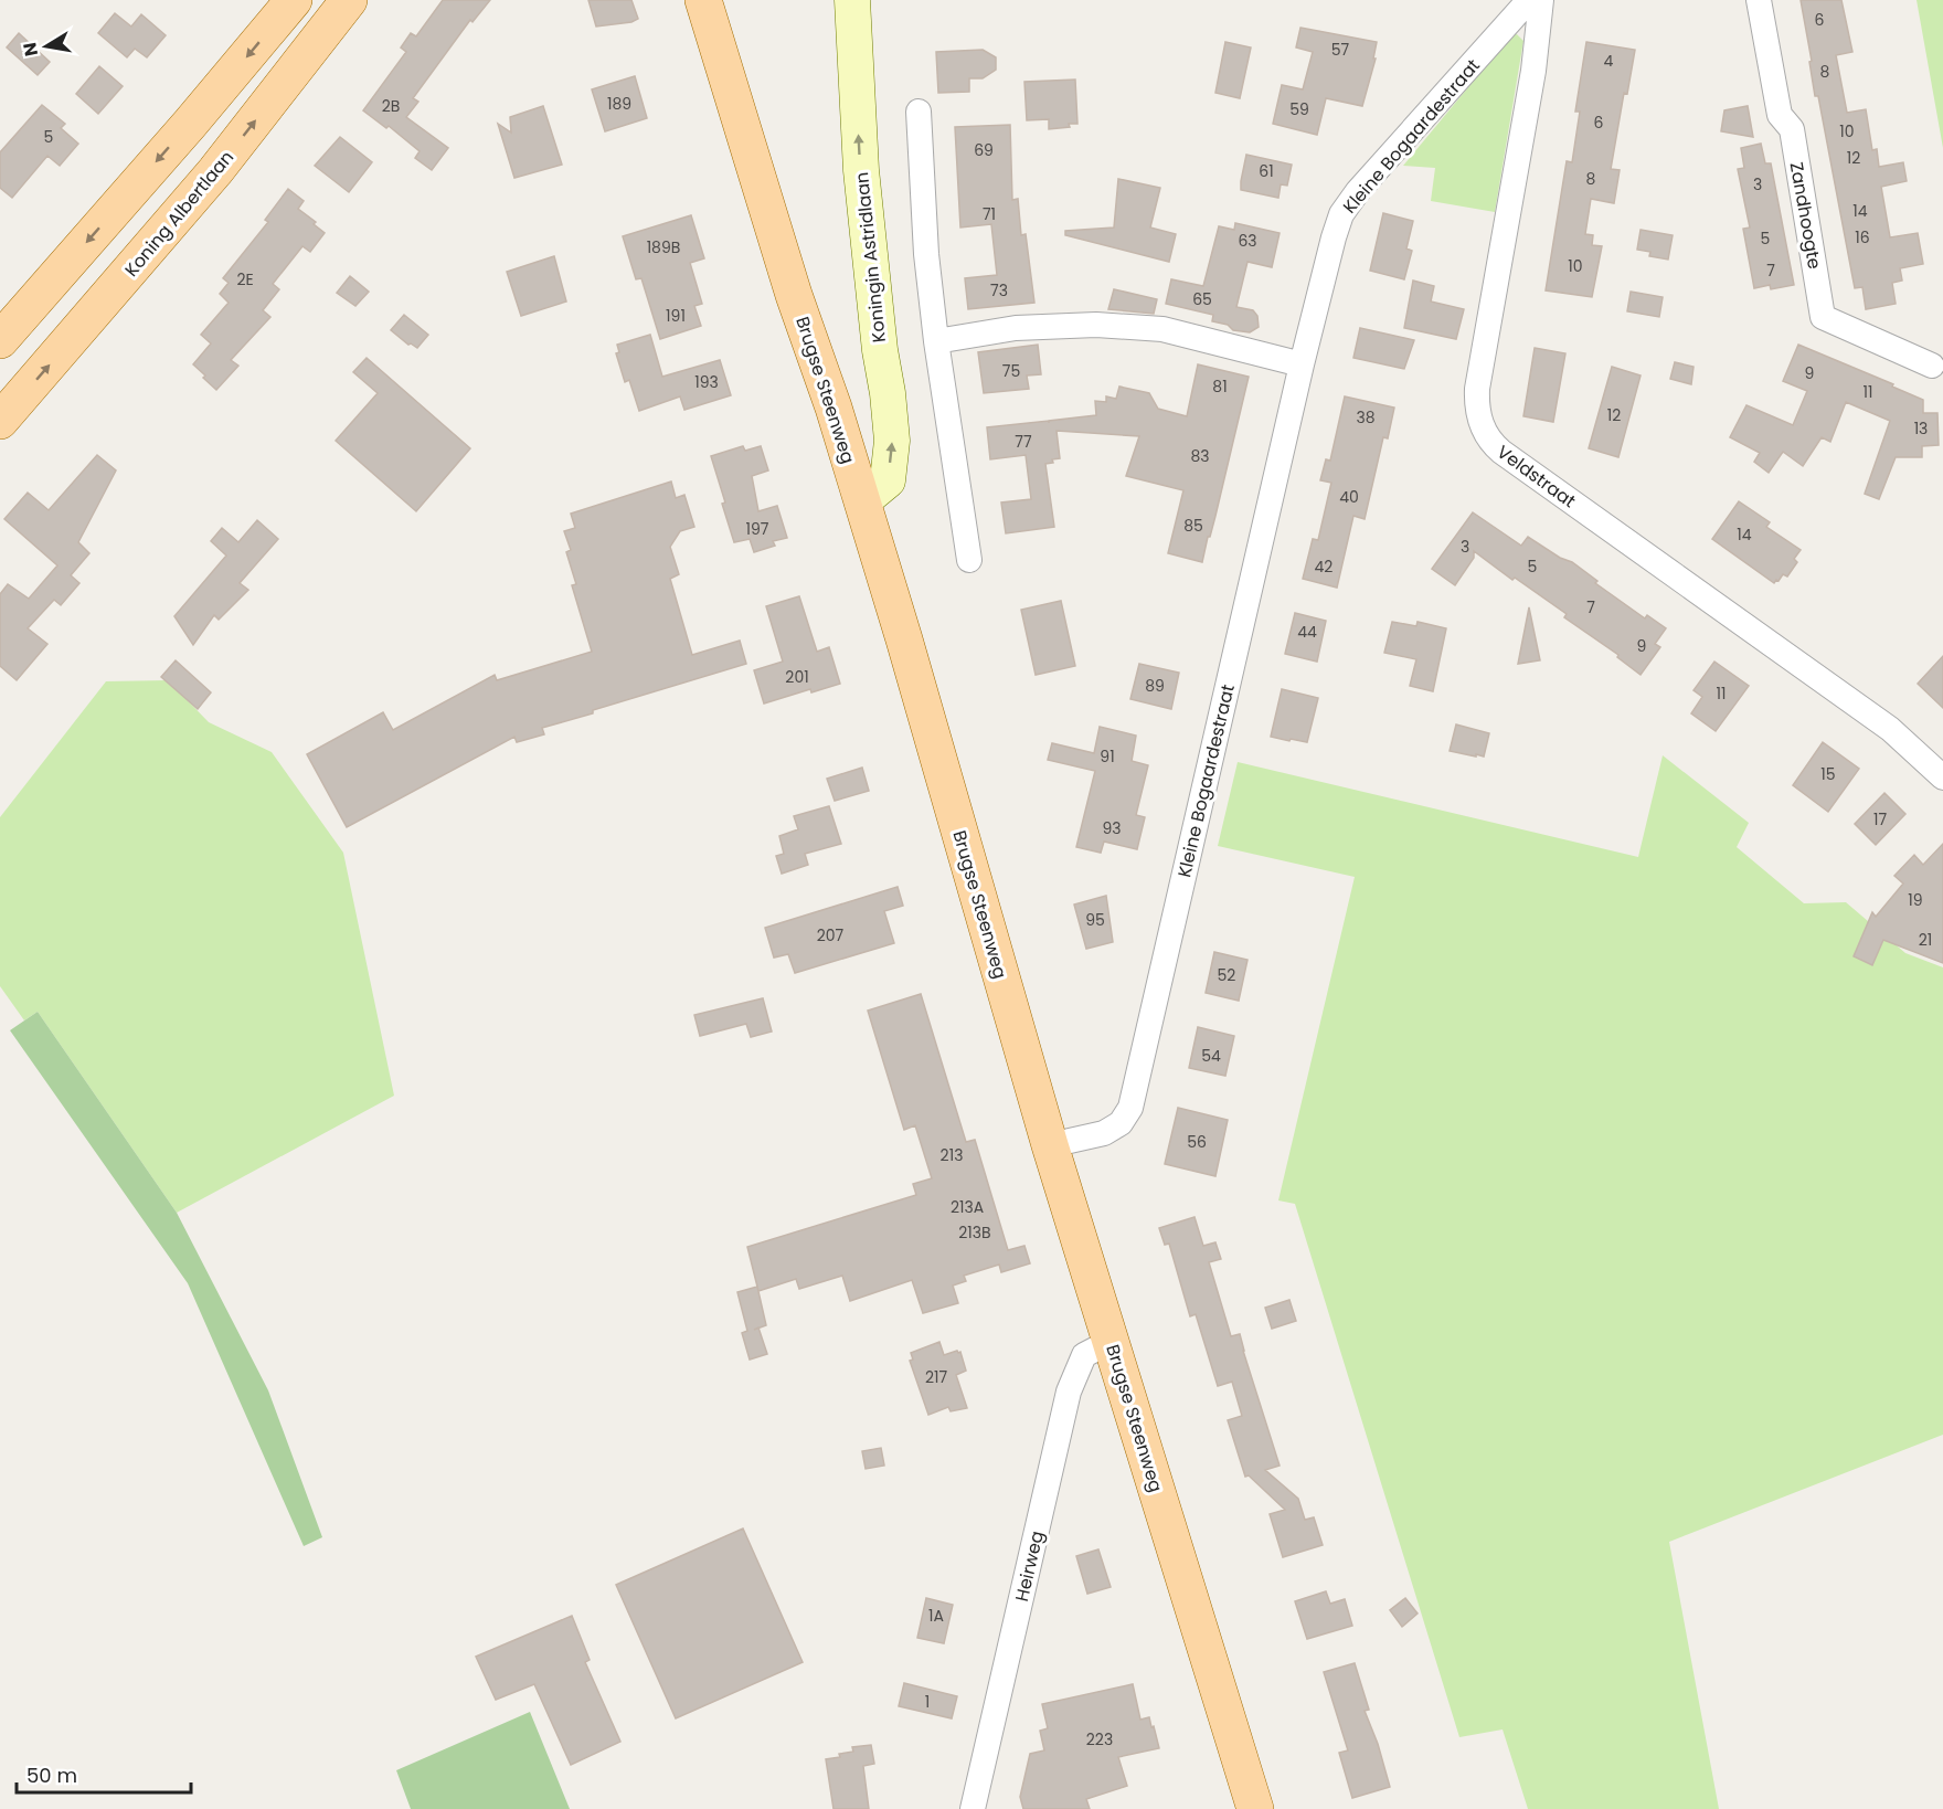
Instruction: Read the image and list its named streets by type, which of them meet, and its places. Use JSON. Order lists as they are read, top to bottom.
{
  "streets": {
    "main road": ["Koning Albertlaan", "Koningin Astridlaan", "Brugse Steenweg"],
    "street": [
      "Kleine Bogaardestraat",
      "Zandhoogte",
      "Veldstraat",
      "Heirweg"
    ]
  },
  "crossings": [
    ["Kleine Bogaardestraat", "Brugse Steenweg"],
    ["Koningin Astridlaan", "Brugse Steenweg"],
    ["Brugse Steenweg", "Heirweg"]
  ],
  "one_way": ["Koningin Astridlaan"],
  "house_numbers": [
    "6",
    "57",
    "4",
    "8",
    "189",
    "2B",
    "59",
    "6",
    "10",
    "5",
    "69",
    "12",
    "61",
    "8",
    "3",
    "14",
    "71",
    "16",
    "5",
    "63",
    "189B",
    "10",
    "7",
    "2E",
    "73",
    "65",
    "191",
    "75",
    "9",
    "193",
    "81",
    "11",
    "12",
    "38",
    "13",
    "77",
    "83",
    "40",
    "85",
    "197",
    "14",
    "3",
    "42",
    "5",
    "7",
    "44",
    "9",
    "201",
    "89",
    "11",
    "91",
    "15",
    "17",
    "93",
    "19",
    "95",
    "207",
    "21",
    "52",
    "54",
    "56",
    "213",
    "213A",
    "213B",
    "217",
    "1A",
    "1",
    "223"
  ],
  "scale_bar": "50 m",
  "north": "left"
}
